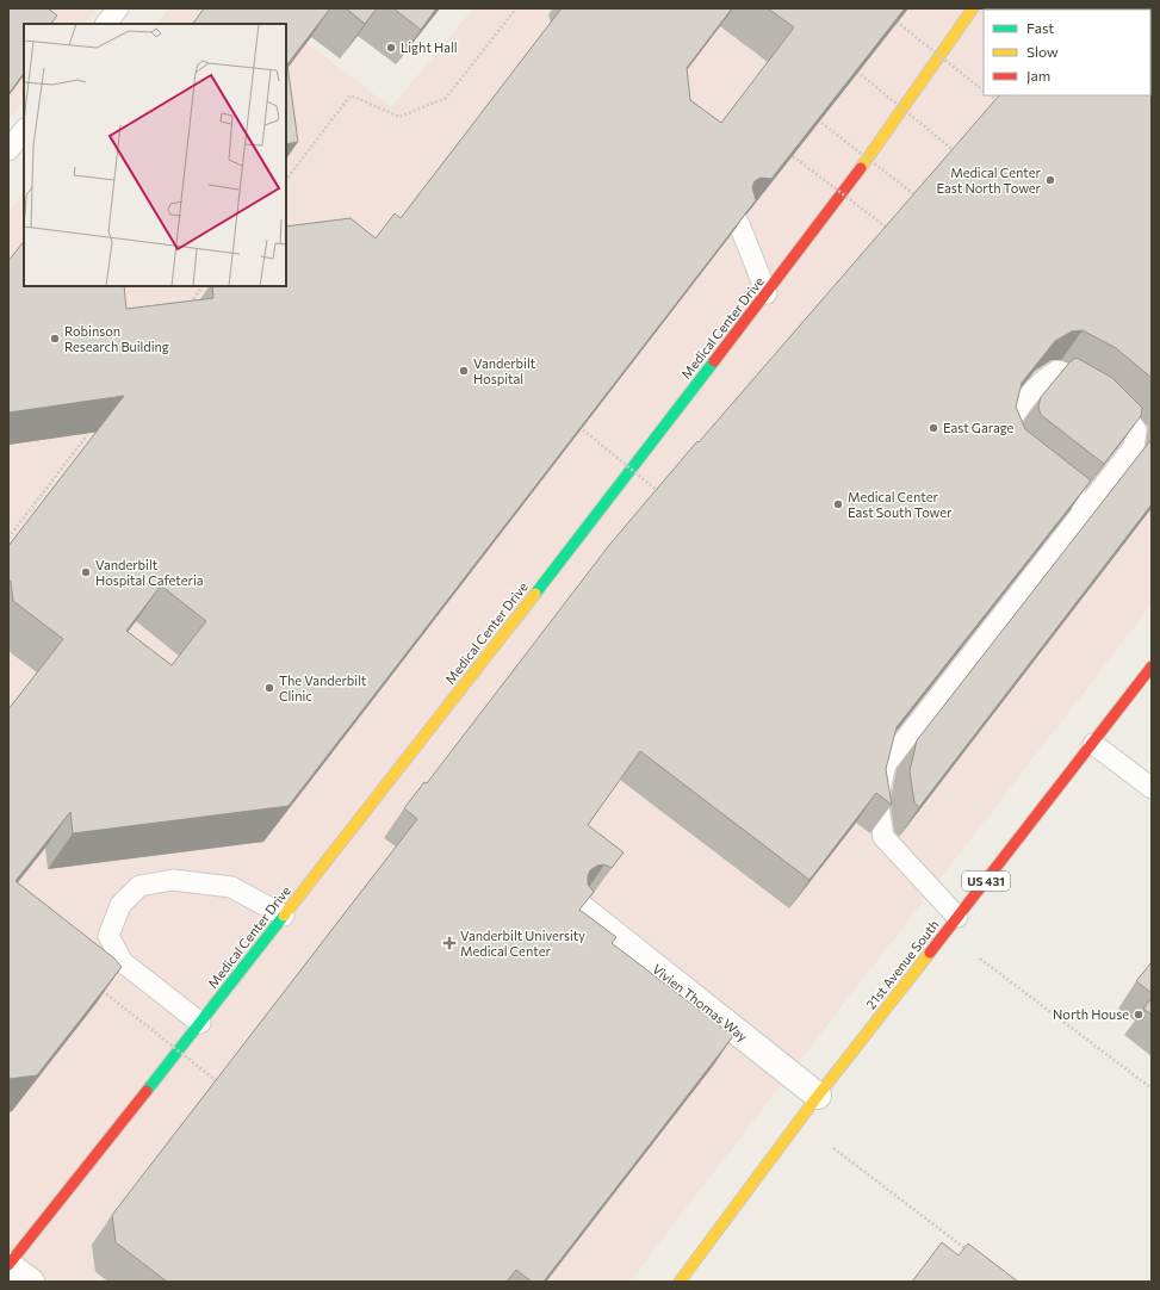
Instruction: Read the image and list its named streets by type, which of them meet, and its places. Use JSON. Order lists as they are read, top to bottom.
{
  "streets": {
    "street": [
      "Medical Center Drive",
      "US 431",
      "21st Avenue South",
      "Vivien Thomas Way"
    ]
  },
  "crossings": [
    ["21st Avenue South", "Vivien Thomas Way"]
  ],
  "places": {
    "other": [
      "Light Hall",
      "Medical Center East North Tower",
      "Robinson Research Building",
      "Vanderbilt Hospital",
      "East Garage",
      "Medical Center East South Tower",
      "Vanderbilt Hospital Cafeteria",
      "The Vanderbilt Clinic",
      "North House"
    ],
    "health": ["Vanderbilt University Medical Center"]
  },
  "legend": ["Fast", "Slow", "Jam"]
}
